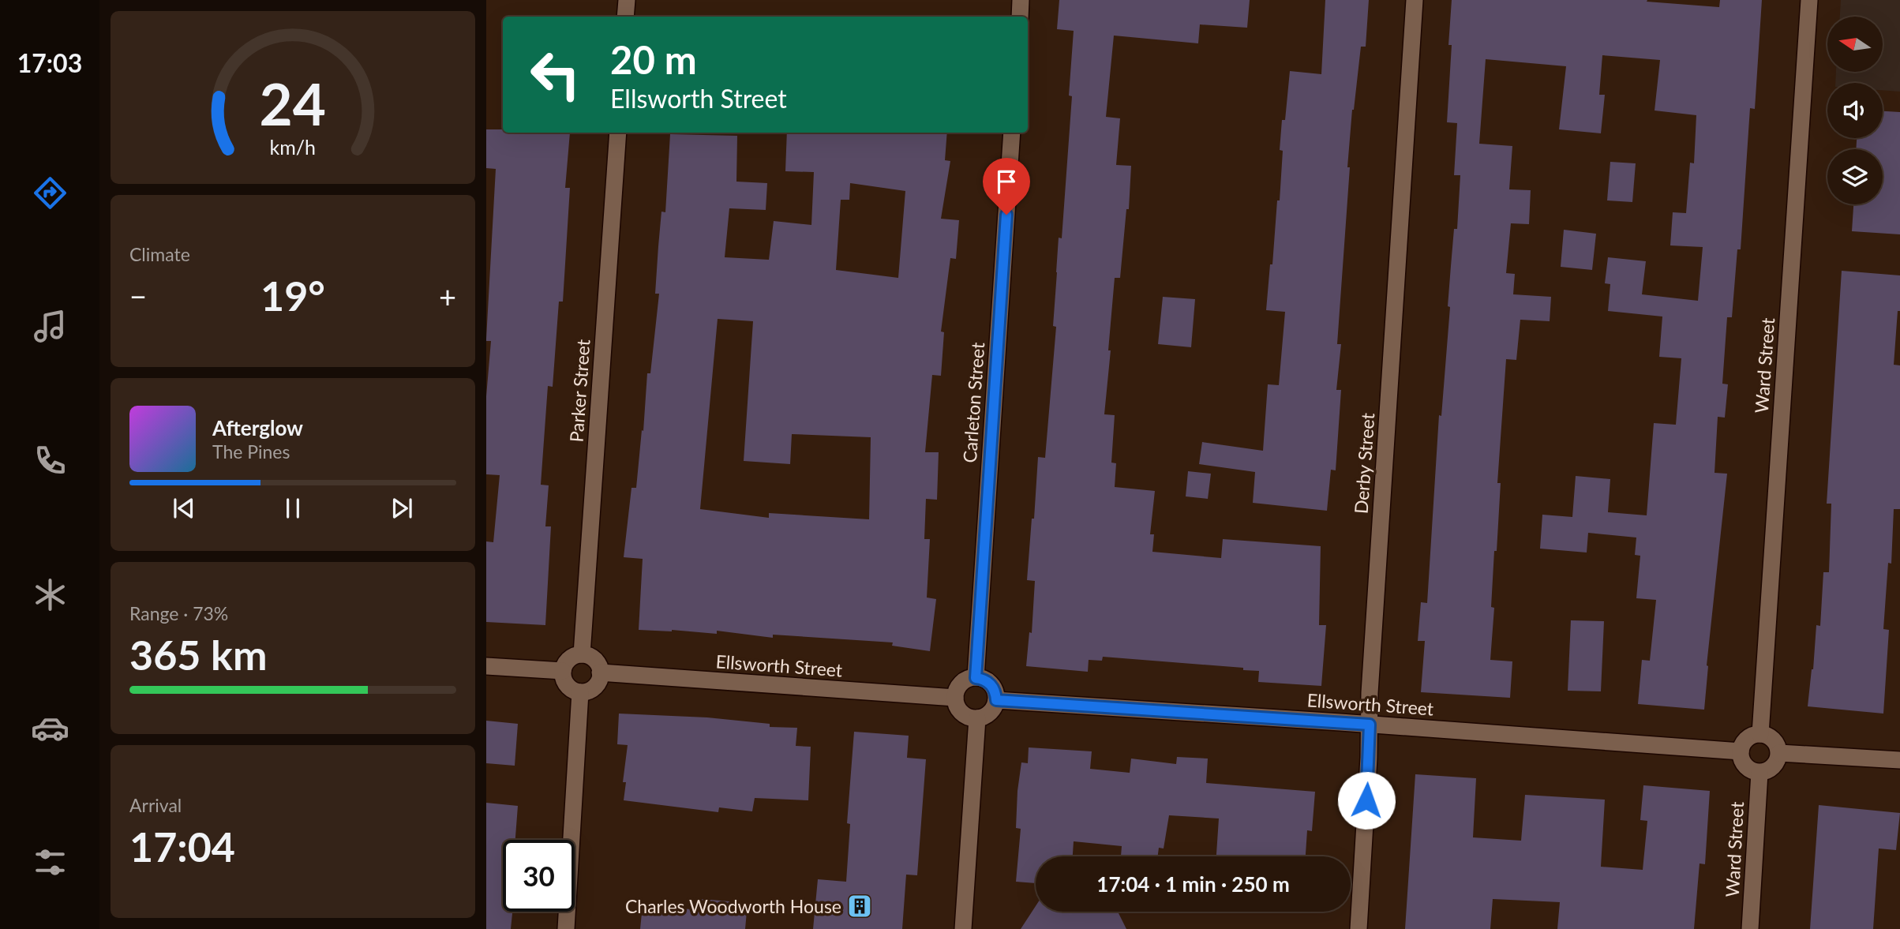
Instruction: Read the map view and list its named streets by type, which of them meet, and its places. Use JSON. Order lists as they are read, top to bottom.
{
  "streets": {
    "street": [
      "Ward Street",
      "Parker Street",
      "Carleton Street",
      "Derby Street",
      "Ellsworth Street"
    ]
  },
  "crossings": [
    ["Ward Street", "Ellsworth Street"],
    ["Parker Street", "Ellsworth Street"],
    ["Carleton Street", "Ellsworth Street"],
    ["Derby Street", "Ellsworth Street"]
  ],
  "places": {
    "building": ["Charles Woodworth House"]
  },
  "north": "left",
  "page": {
    "tabs": "17:03",
    "turn": ["20 m", "Ellsworth Street"],
    "tile": [
      "Climate",
      ["Range · 73%", "365 km"],
      ["Arrival", "17:04"]
    ],
    "heat": ["−", "19°", "+"],
    "song": ["Afterglow", "The Pines"],
    "limit": "30",
    "trip": "17:04 · 1 min · 250 m",
    "gauge": ["24", "km/h"]
  }
}
